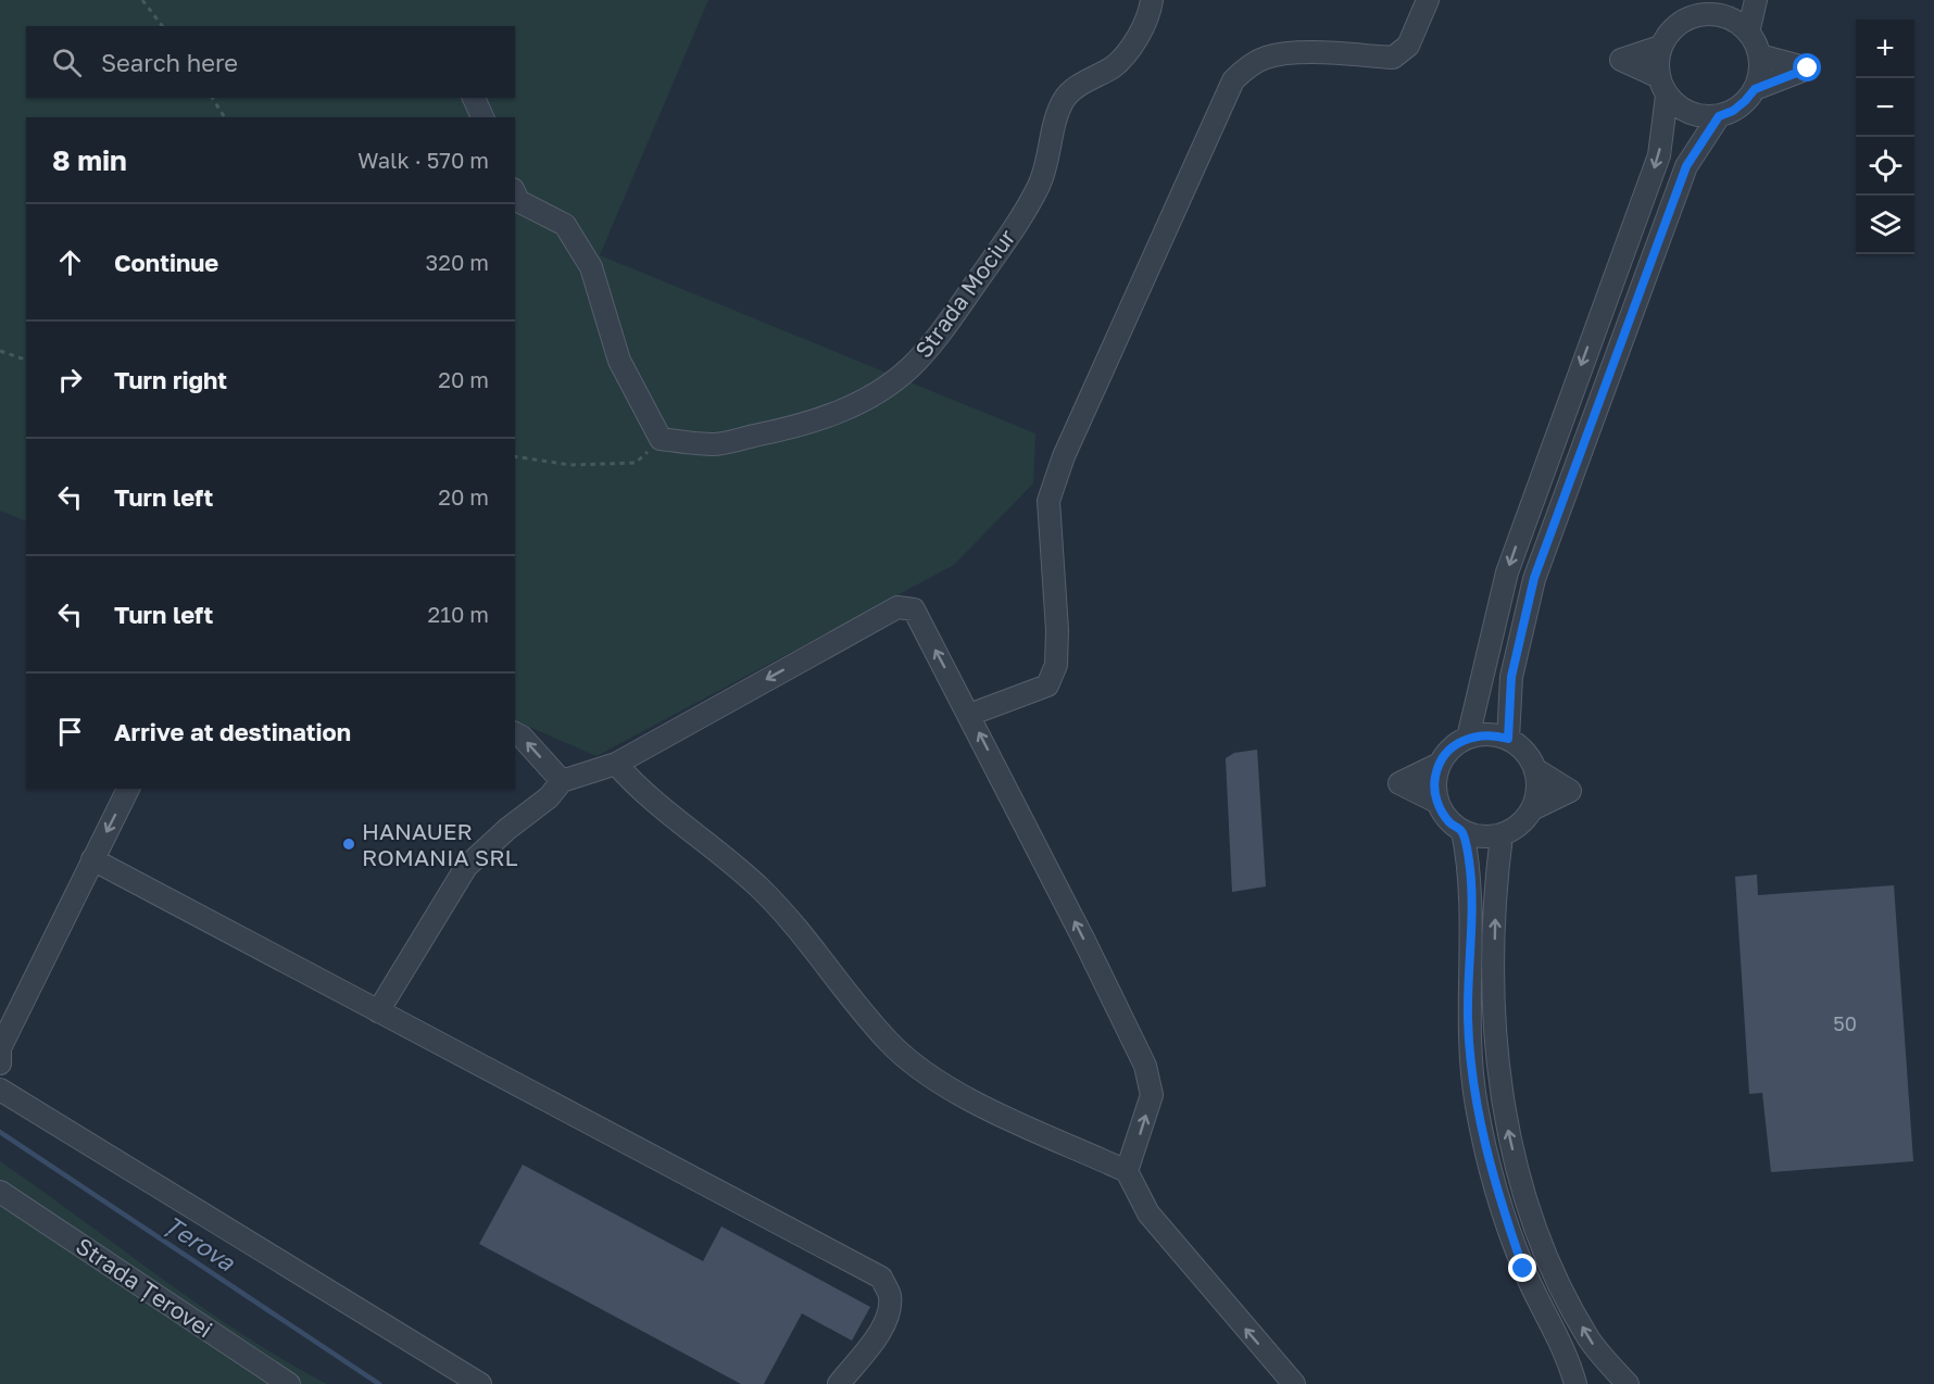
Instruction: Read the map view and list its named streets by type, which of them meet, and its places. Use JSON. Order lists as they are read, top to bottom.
{
  "streets": {
    "street": ["Strada Mociur", "Strada Țerovei"]
  },
  "water": ["Țerova"],
  "places": ["HANAUER ROMANIA SRL"],
  "house_numbers": ["50"],
  "page": {
    "map_buttons": ["+", "−"],
    "search": "Search here",
    "heading": ["8 min", "Walk · 570 m"],
    "list": [
      ["Continue", "320 m"],
      ["Turn right", "20 m"],
      ["Turn left", "20 m"],
      ["Turn left", "210 m"],
      "Arrive at destination"
    ]
  }
}
